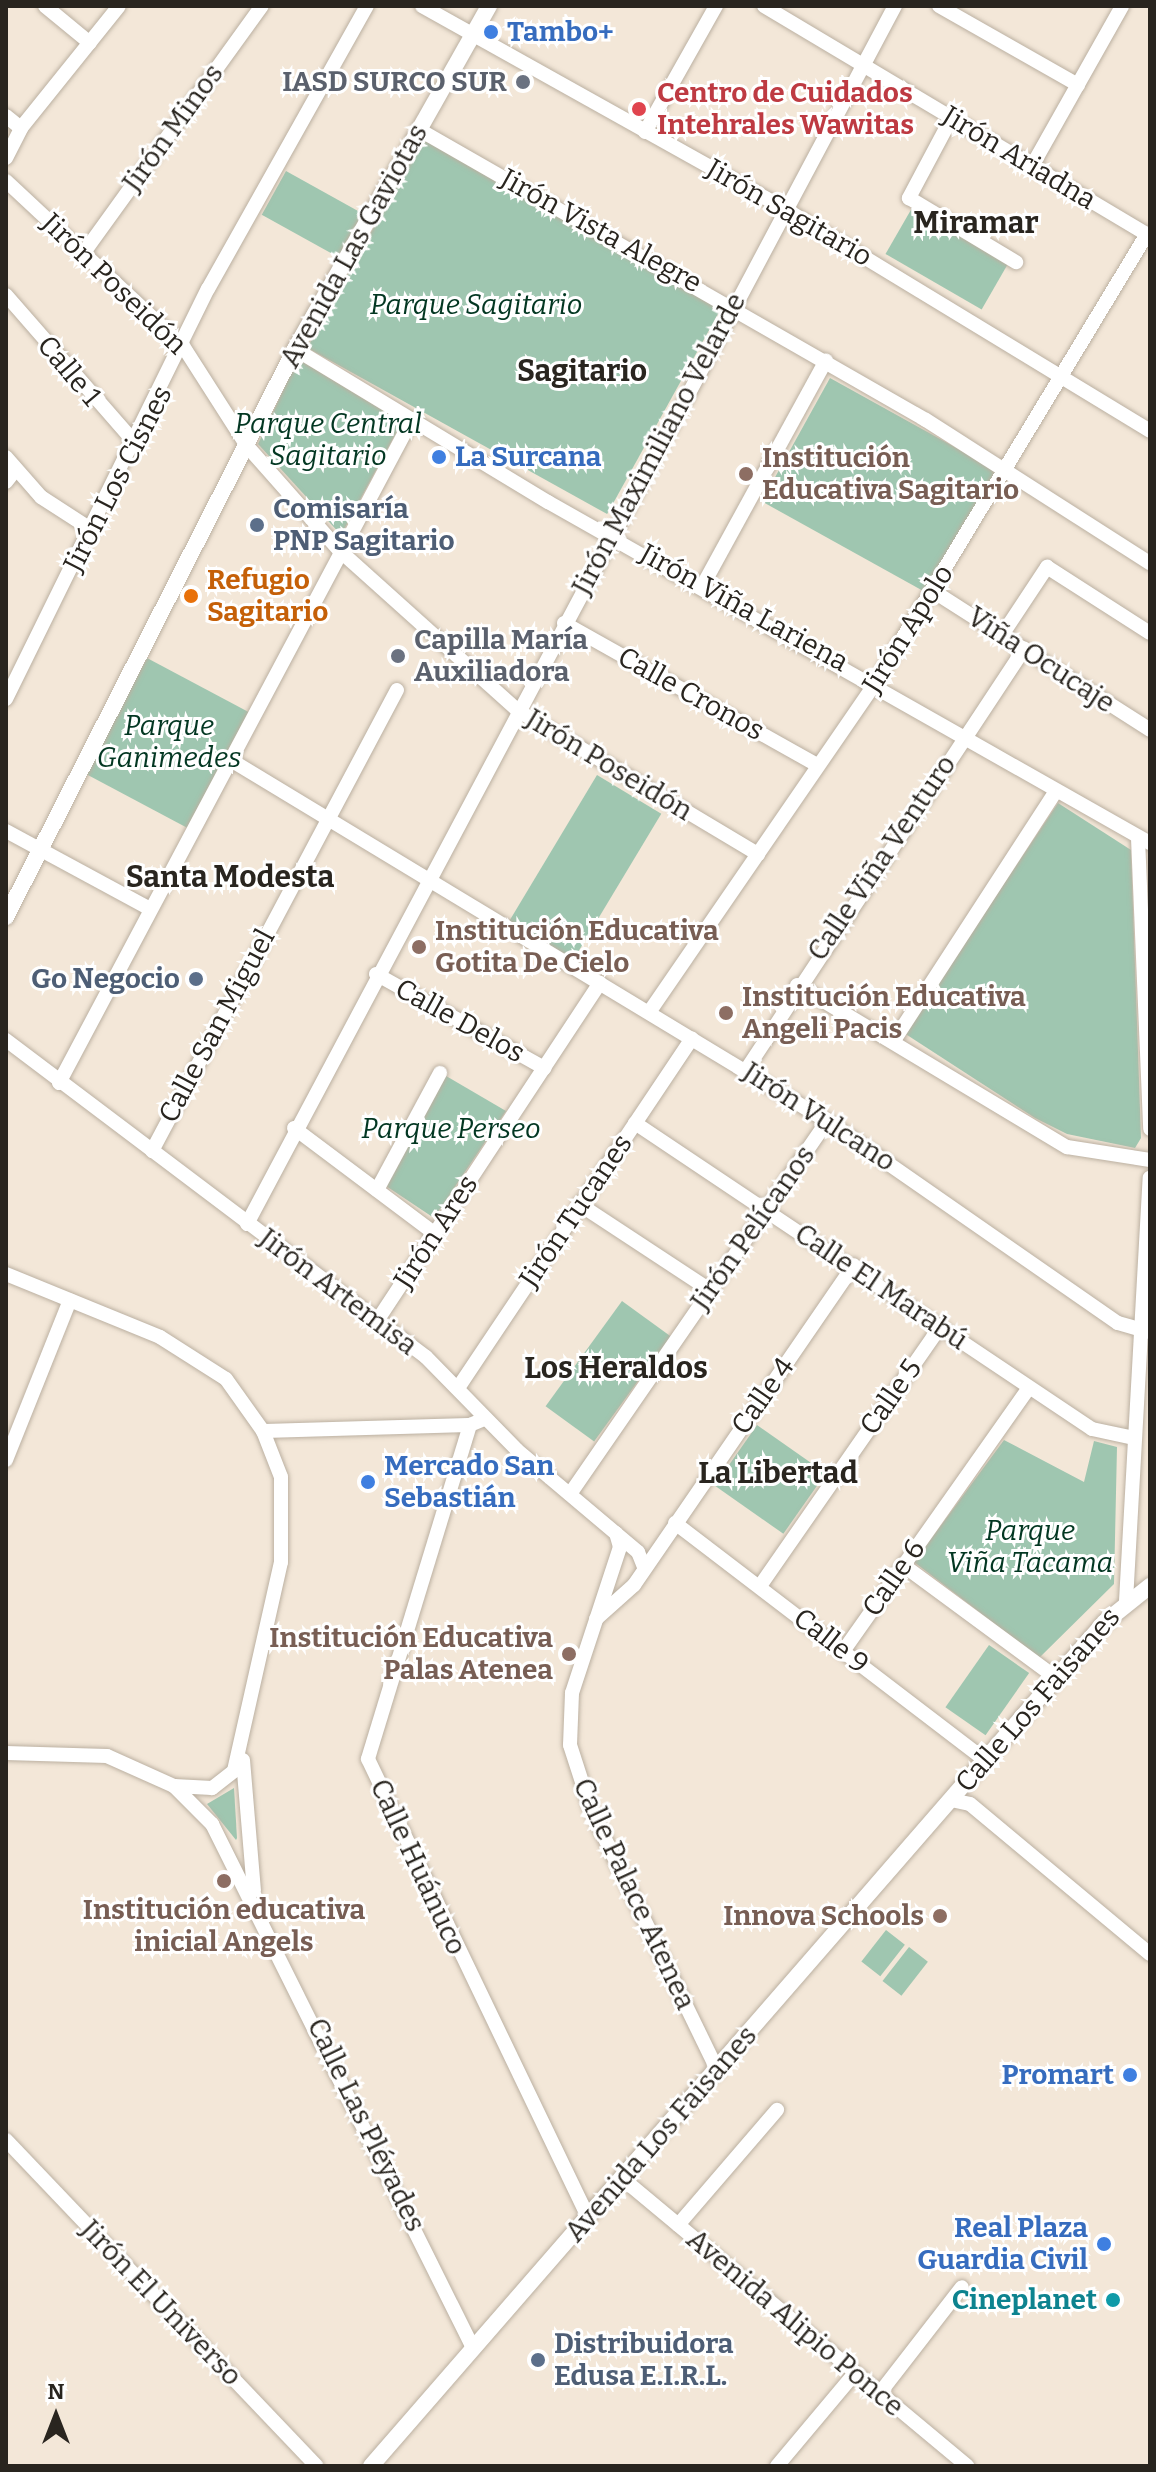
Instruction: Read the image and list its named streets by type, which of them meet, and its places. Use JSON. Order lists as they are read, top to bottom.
{
  "streets": {
    "street": [
      "Jirón Minos",
      "Jirón Ariadna",
      "Jirón Sagitario",
      "Jirón Vista Alegre",
      "Avenida Las Gaviotas",
      "Jirón Poseidón",
      "Calle 1",
      "Jirón Maximiliano Velarde",
      "Jirón Los Cisnes",
      "Jirón Viña Lariena",
      "Jirón Apolo",
      "Viña Ocucaje",
      "Calle Cronos",
      "Calle Viña Venturo",
      "Calle Delos",
      "Calle San Miguel",
      "Jirón Vulcano",
      "Jirón Tucanes",
      "Jirón Pelícanos",
      "Jirón Ares",
      "Calle El Marabú",
      "Jirón Artemisa",
      "Calle 4",
      "Calle 5",
      "Calle 6",
      "Calle 9",
      "Calle Los Faisanes",
      "Calle Huánuco",
      "Calle Palace Atenea",
      "Calle Las Pléyades",
      "Avenida Los Faisanes",
      "Jirón El Universo",
      "Avenida Alipio Ponce"
    ]
  },
  "crossings": [
    ["Jirón Minos", "Jirón Poseidón"],
    ["Jirón Ariadna", "Jirón Maximiliano Velarde"],
    ["Jirón Ariadna", "Jirón Apolo"],
    ["Jirón Sagitario", "Avenida Las Gaviotas"],
    ["Jirón Sagitario", "Jirón Maximiliano Velarde"],
    ["Jirón Sagitario", "Jirón Apolo"],
    ["Jirón Vista Alegre", "Avenida Las Gaviotas"],
    ["Jirón Vista Alegre", "Jirón Maximiliano Velarde"],
    ["Jirón Vista Alegre", "Jirón Apolo"],
    ["Avenida Las Gaviotas", "Jirón Poseidón"],
    ["Avenida Las Gaviotas", "Jirón Viña Lariena"],
    ["Jirón Poseidón", "Jirón Maximiliano Velarde"],
    ["Jirón Poseidón", "Jirón Los Cisnes"],
    ["Jirón Poseidón", "Jirón Apolo"],
    ["Calle 1", "Jirón Los Cisnes"],
    ["Jirón Maximiliano Velarde", "Jirón Viña Lariena"],
    ["Jirón Maximiliano Velarde", "Calle Cronos"],
    ["Jirón Maximiliano Velarde", "Calle Delos"],
    ["Jirón Maximiliano Velarde", "Jirón Vulcano"],
    ["Jirón Maximiliano Velarde", "Jirón Artemisa"],
    ["Jirón Viña Lariena", "Jirón Apolo"],
    ["Jirón Viña Lariena", "Calle Viña Venturo"],
    ["Jirón Apolo", "Viña Ocucaje"],
    ["Jirón Apolo", "Calle Cronos"],
    ["Jirón Apolo", "Jirón Vulcano"],
    ["Viña Ocucaje", "Calle Viña Venturo"],
    ["Calle Viña Venturo", "Jirón Vulcano"],
    ["Calle Delos", "Jirón Ares"],
    ["Calle San Miguel", "Jirón Vulcano"],
    ["Calle San Miguel", "Jirón Artemisa"],
    ["Jirón Vulcano", "Jirón Tucanes"],
    ["Jirón Vulcano", "Jirón Pelícanos"],
    ["Jirón Vulcano", "Jirón Ares"],
    ["Jirón Vulcano", "Calle Los Faisanes"],
    ["Jirón Tucanes", "Calle El Marabú"],
    ["Jirón Tucanes", "Jirón Artemisa"],
    ["Jirón Pelícanos", "Calle El Marabú"],
    ["Jirón Pelícanos", "Jirón Artemisa"],
    ["Jirón Ares", "Jirón Artemisa"],
    ["Calle El Marabú", "Calle 4"],
    ["Calle El Marabú", "Calle 5"],
    ["Calle El Marabú", "Calle 6"],
    ["Calle El Marabú", "Calle Los Faisanes"],
    ["Jirón Artemisa", "Calle 4"],
    ["Jirón Artemisa", "Calle Palace Atenea"],
    ["Calle 4", "Calle 9"],
    ["Calle 4", "Calle Palace Atenea"],
    ["Calle 5", "Calle 9"],
    ["Calle 6", "Calle 9"],
    ["Calle 9", "Calle Los Faisanes"],
    ["Calle Los Faisanes", "Avenida Los Faisanes"],
    ["Calle Huánuco", "Avenida Los Faisanes"],
    ["Calle Palace Atenea", "Avenida Los Faisanes"],
    ["Calle Las Pléyades", "Avenida Los Faisanes"],
    ["Avenida Los Faisanes", "Avenida Alipio Ponce"]
  ],
  "districts": [
    "Miramar",
    "Sagitario",
    "Santa Modesta",
    "Los Heraldos",
    "La Libertad"
  ],
  "parks": [
    "Parque Sagitario",
    "Parque Central Sagitario",
    "Parque Ganimedes",
    "Parque Perseo",
    "Parque Viña Tacama"
  ],
  "places": [
    "Tambo+",
    "IASD SURCO SUR",
    "Centro de Cuidados Intehrales Wawitas",
    "La Surcana",
    "Institución Educativa Sagitario",
    "Comisaría PNP Sagitario",
    "Refugio Sagitario",
    "Capilla María Auxiliadora",
    "Institución Educativa Gotita De Cielo",
    "Go Negocio",
    "Institución Educativa Angeli Pacis",
    "Mercado San Sebastián",
    "Institución Educativa Palas Atenea",
    "Institución educativa inicial Angels",
    "Innova Schools",
    "Promart",
    "Real Plaza Guardia Civil",
    "Cineplanet",
    "Distribuidora Edusa E.I.R.L."
  ],
  "north": "top"
}
